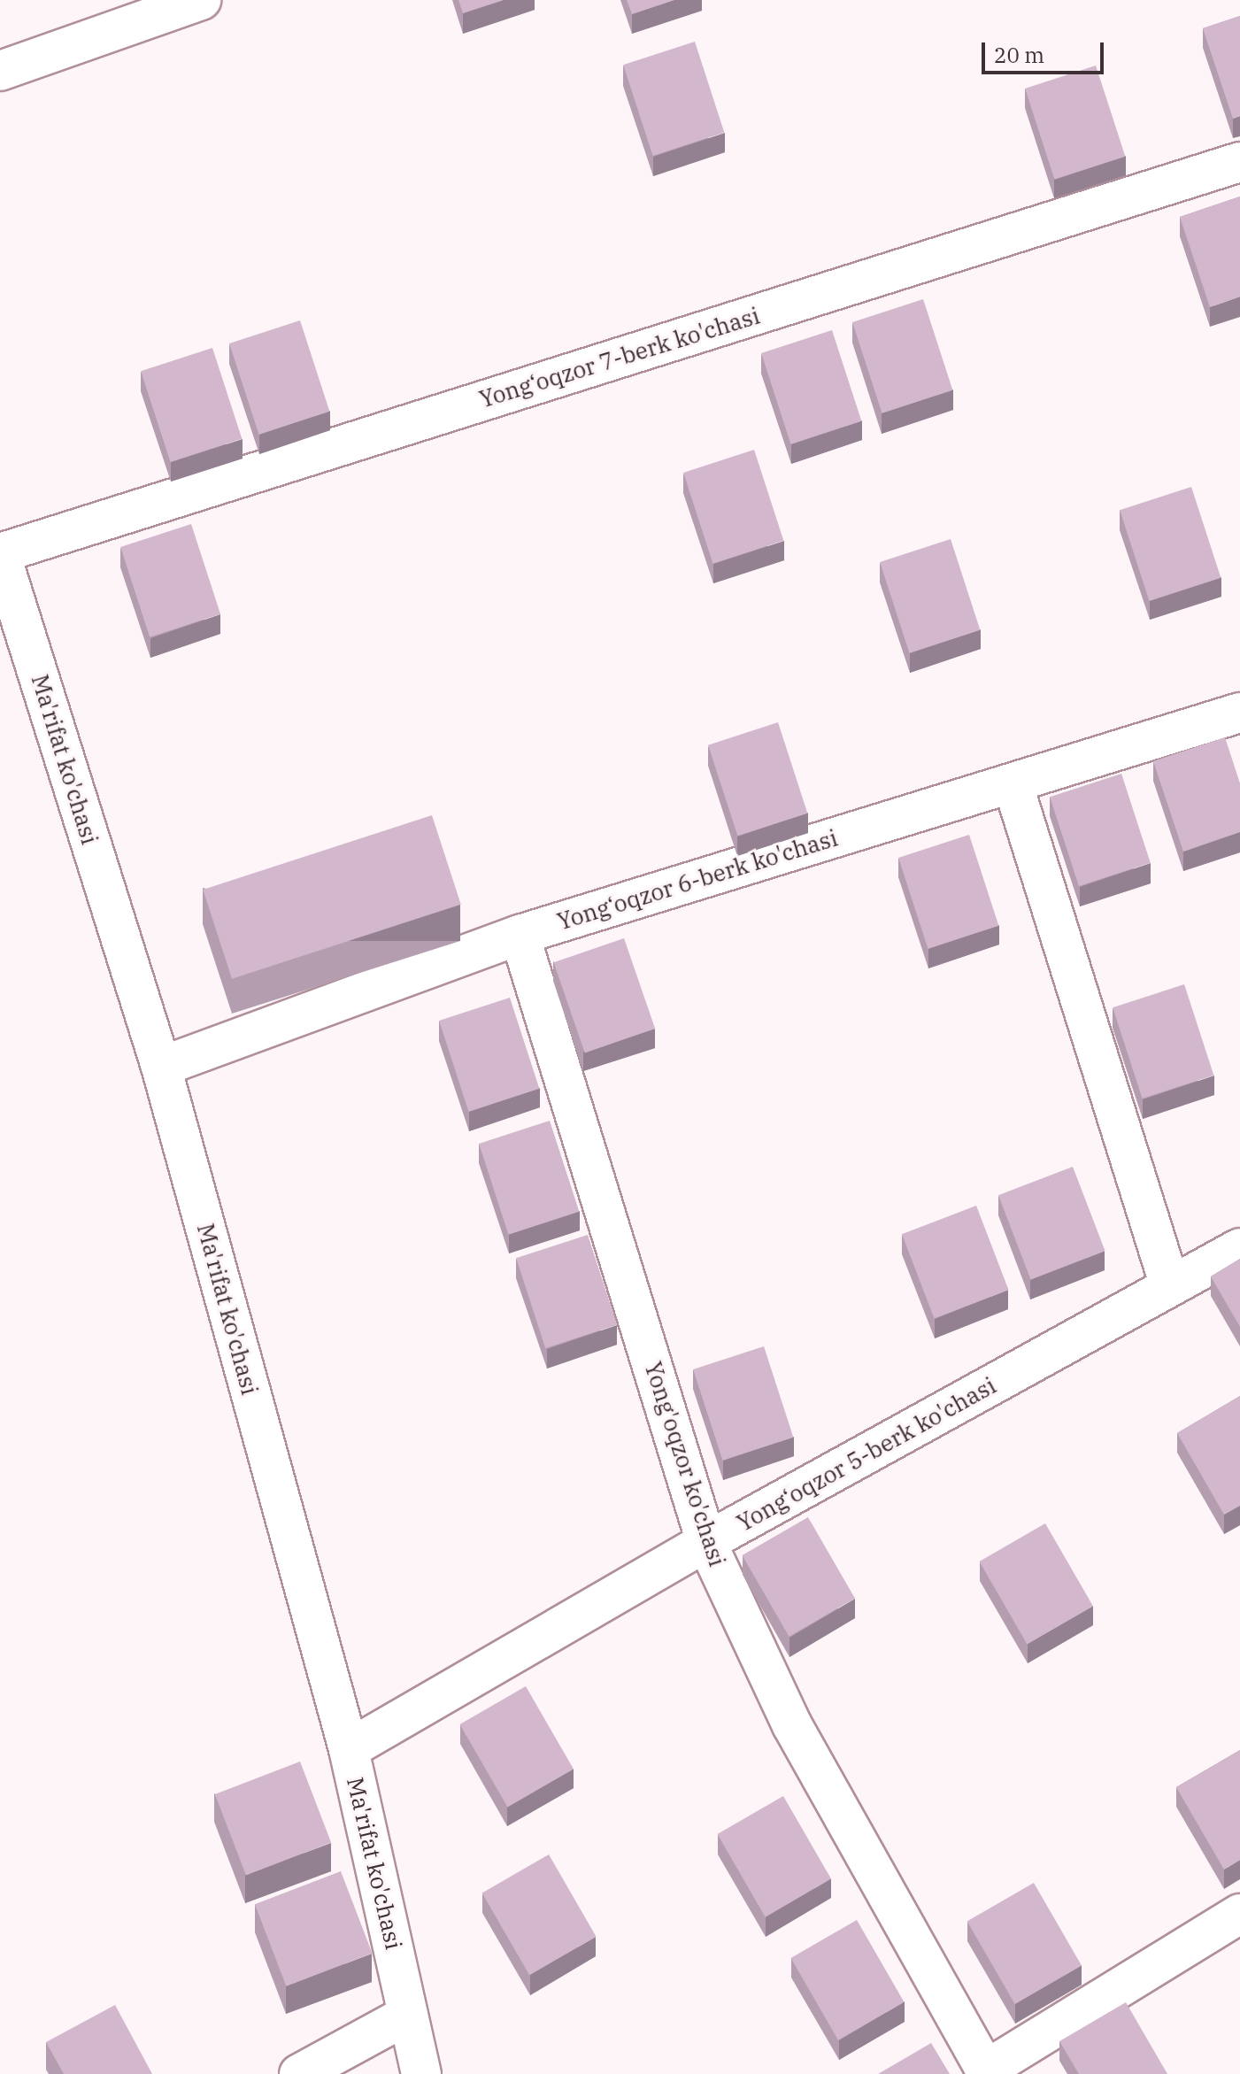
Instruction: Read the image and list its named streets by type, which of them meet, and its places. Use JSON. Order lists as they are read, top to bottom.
{
  "streets": {
    "street": [
      "Yong‘oqzor 7-berk ko'chasi",
      "Ma'rifat ko'chasi",
      "Yong‘oqzor 6-berk ko'chasi",
      "Yong‘oqzor 5-berk ko'chasi",
      "Yong'oqzor ko'chasi"
    ]
  },
  "crossings": [
    ["Yong‘oqzor 7-berk ko'chasi", "Ma'rifat ko'chasi"],
    ["Ma'rifat ko'chasi", "Yong‘oqzor 6-berk ko'chasi"],
    ["Ma'rifat ko'chasi", "Yong‘oqzor 5-berk ko'chasi"],
    ["Yong‘oqzor 6-berk ko'chasi", "Yong'oqzor ko'chasi"],
    ["Yong‘oqzor 5-berk ko'chasi", "Yong'oqzor ko'chasi"]
  ],
  "scale_bar": "20 m"
}
